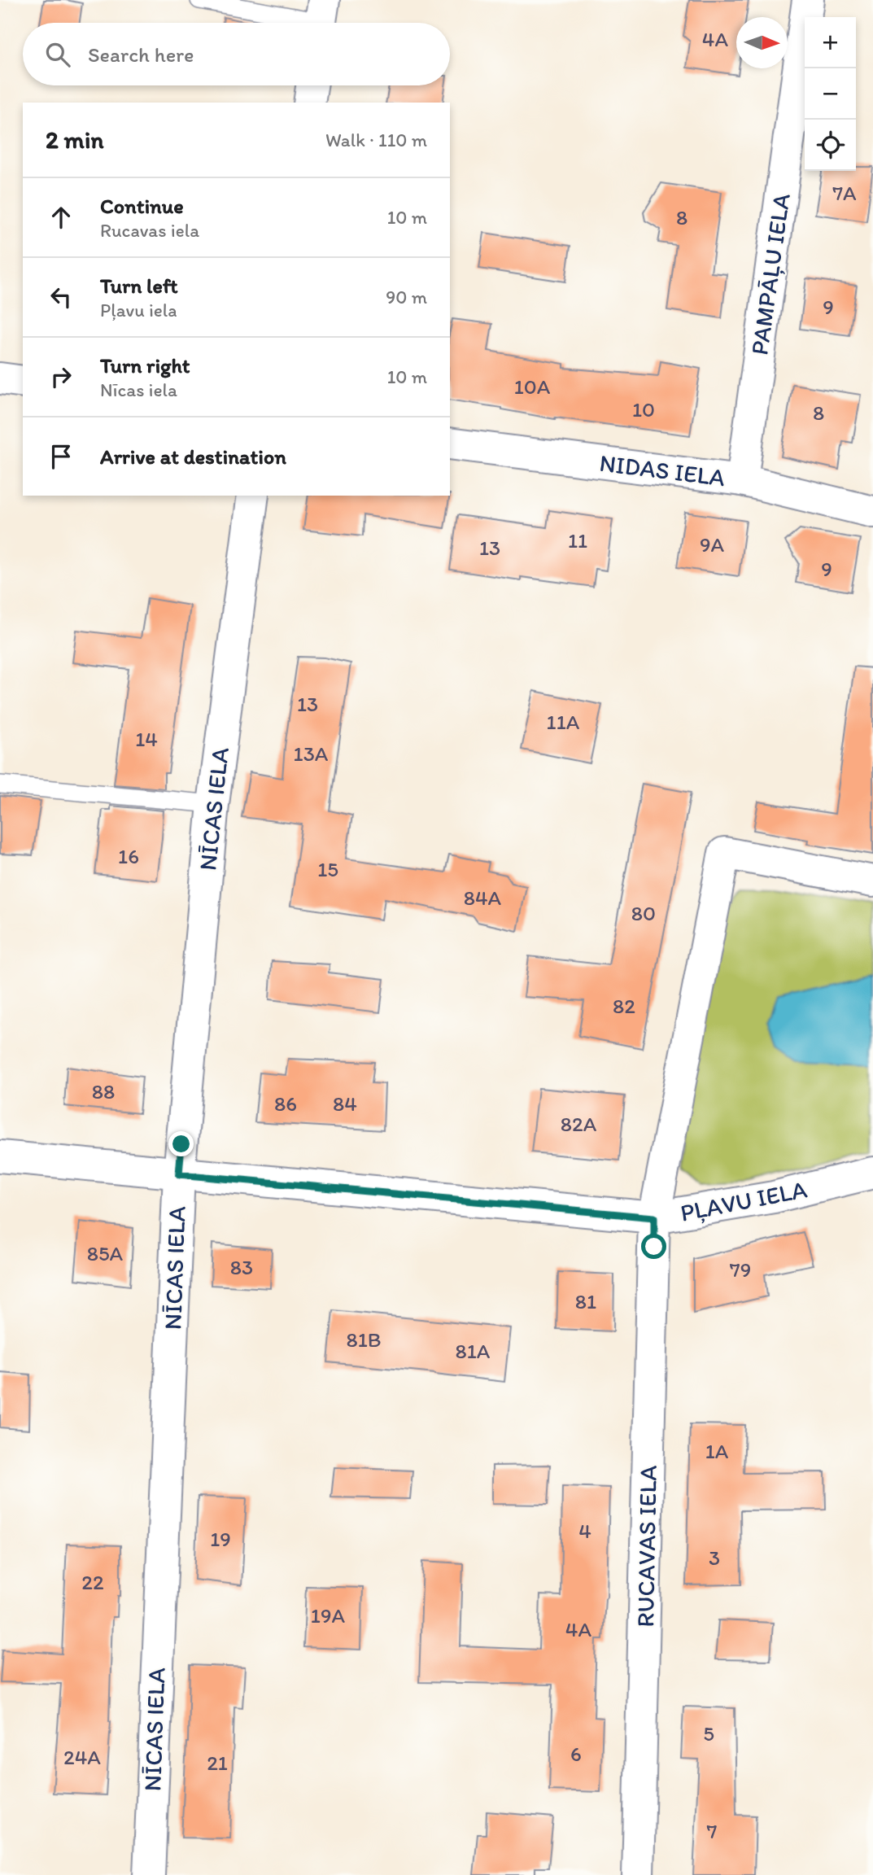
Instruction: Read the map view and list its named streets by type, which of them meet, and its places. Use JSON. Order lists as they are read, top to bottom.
{
  "streets": {
    "street": [
      "PAMPĀĻU IELA",
      "NIDAS IELA",
      "NĪCAS IELA",
      "PĻAVU IELA",
      "RUCAVAS IELA"
    ]
  },
  "crossings": [
    ["PAMPĀĻU IELA", "NIDAS IELA"],
    ["NĪCAS IELA", "PĻAVU IELA"],
    ["PĻAVU IELA", "RUCAVAS IELA"]
  ],
  "house_numbers": [
    "4A",
    "7A",
    "8",
    "9",
    "10A",
    "10",
    "8",
    "11",
    "9A",
    "13",
    "9",
    "13",
    "11A",
    "14",
    "13A",
    "16",
    "15",
    "84A",
    "80",
    "82",
    "88",
    "86",
    "84",
    "82A",
    "85A",
    "83",
    "79",
    "81",
    "81B",
    "81A",
    "1A",
    "4",
    "19",
    "3",
    "22",
    "19A",
    "4A",
    "5",
    "6",
    "24A",
    "21",
    "7"
  ],
  "north": "right",
  "page": {
    "map_buttons": ["+", "−"],
    "search": "Search here",
    "heading": ["2 min", "Walk · 110 m"],
    "list": [
      ["Continue", "Rucavas iela", "10 m"],
      ["Turn left", "Pļavu iela", "90 m"],
      ["Turn right", "Nīcas iela", "10 m"],
      "Arrive at destination"
    ]
  }
}
